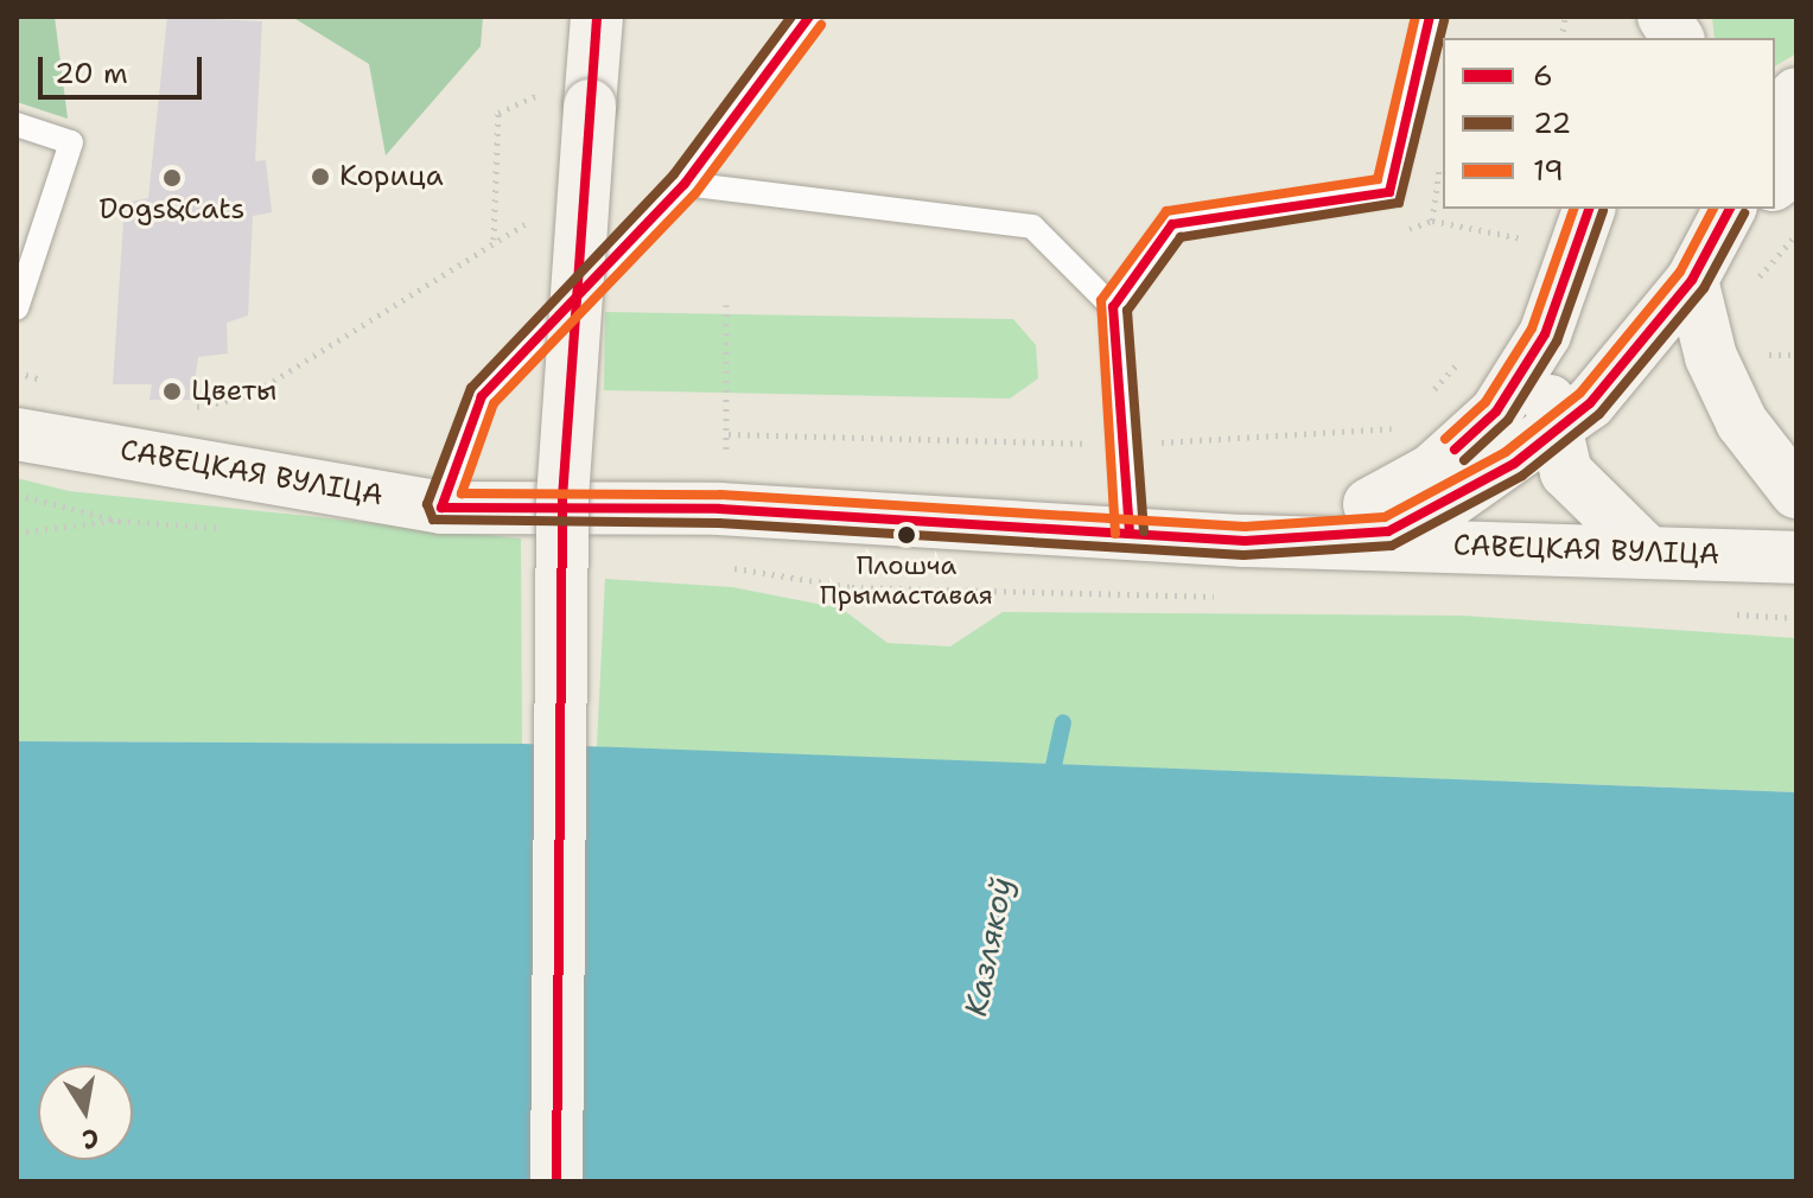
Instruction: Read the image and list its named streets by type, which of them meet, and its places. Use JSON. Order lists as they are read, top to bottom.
{
  "streets": {
    "main road": ["САВЕЦКАЯ ВУЛІЦА"]
  },
  "water": ["Казлякоў"],
  "places": [
    "Корица",
    "Dogs&Cats",
    "Цветы",
    "Плошча Прымаставая"
  ],
  "lines": ["transit line 6", "transit line 22", "transit line 19"],
  "legend": ["6", "22", "19"],
  "scale_bar": "20 m",
  "north": "bottom"
}
